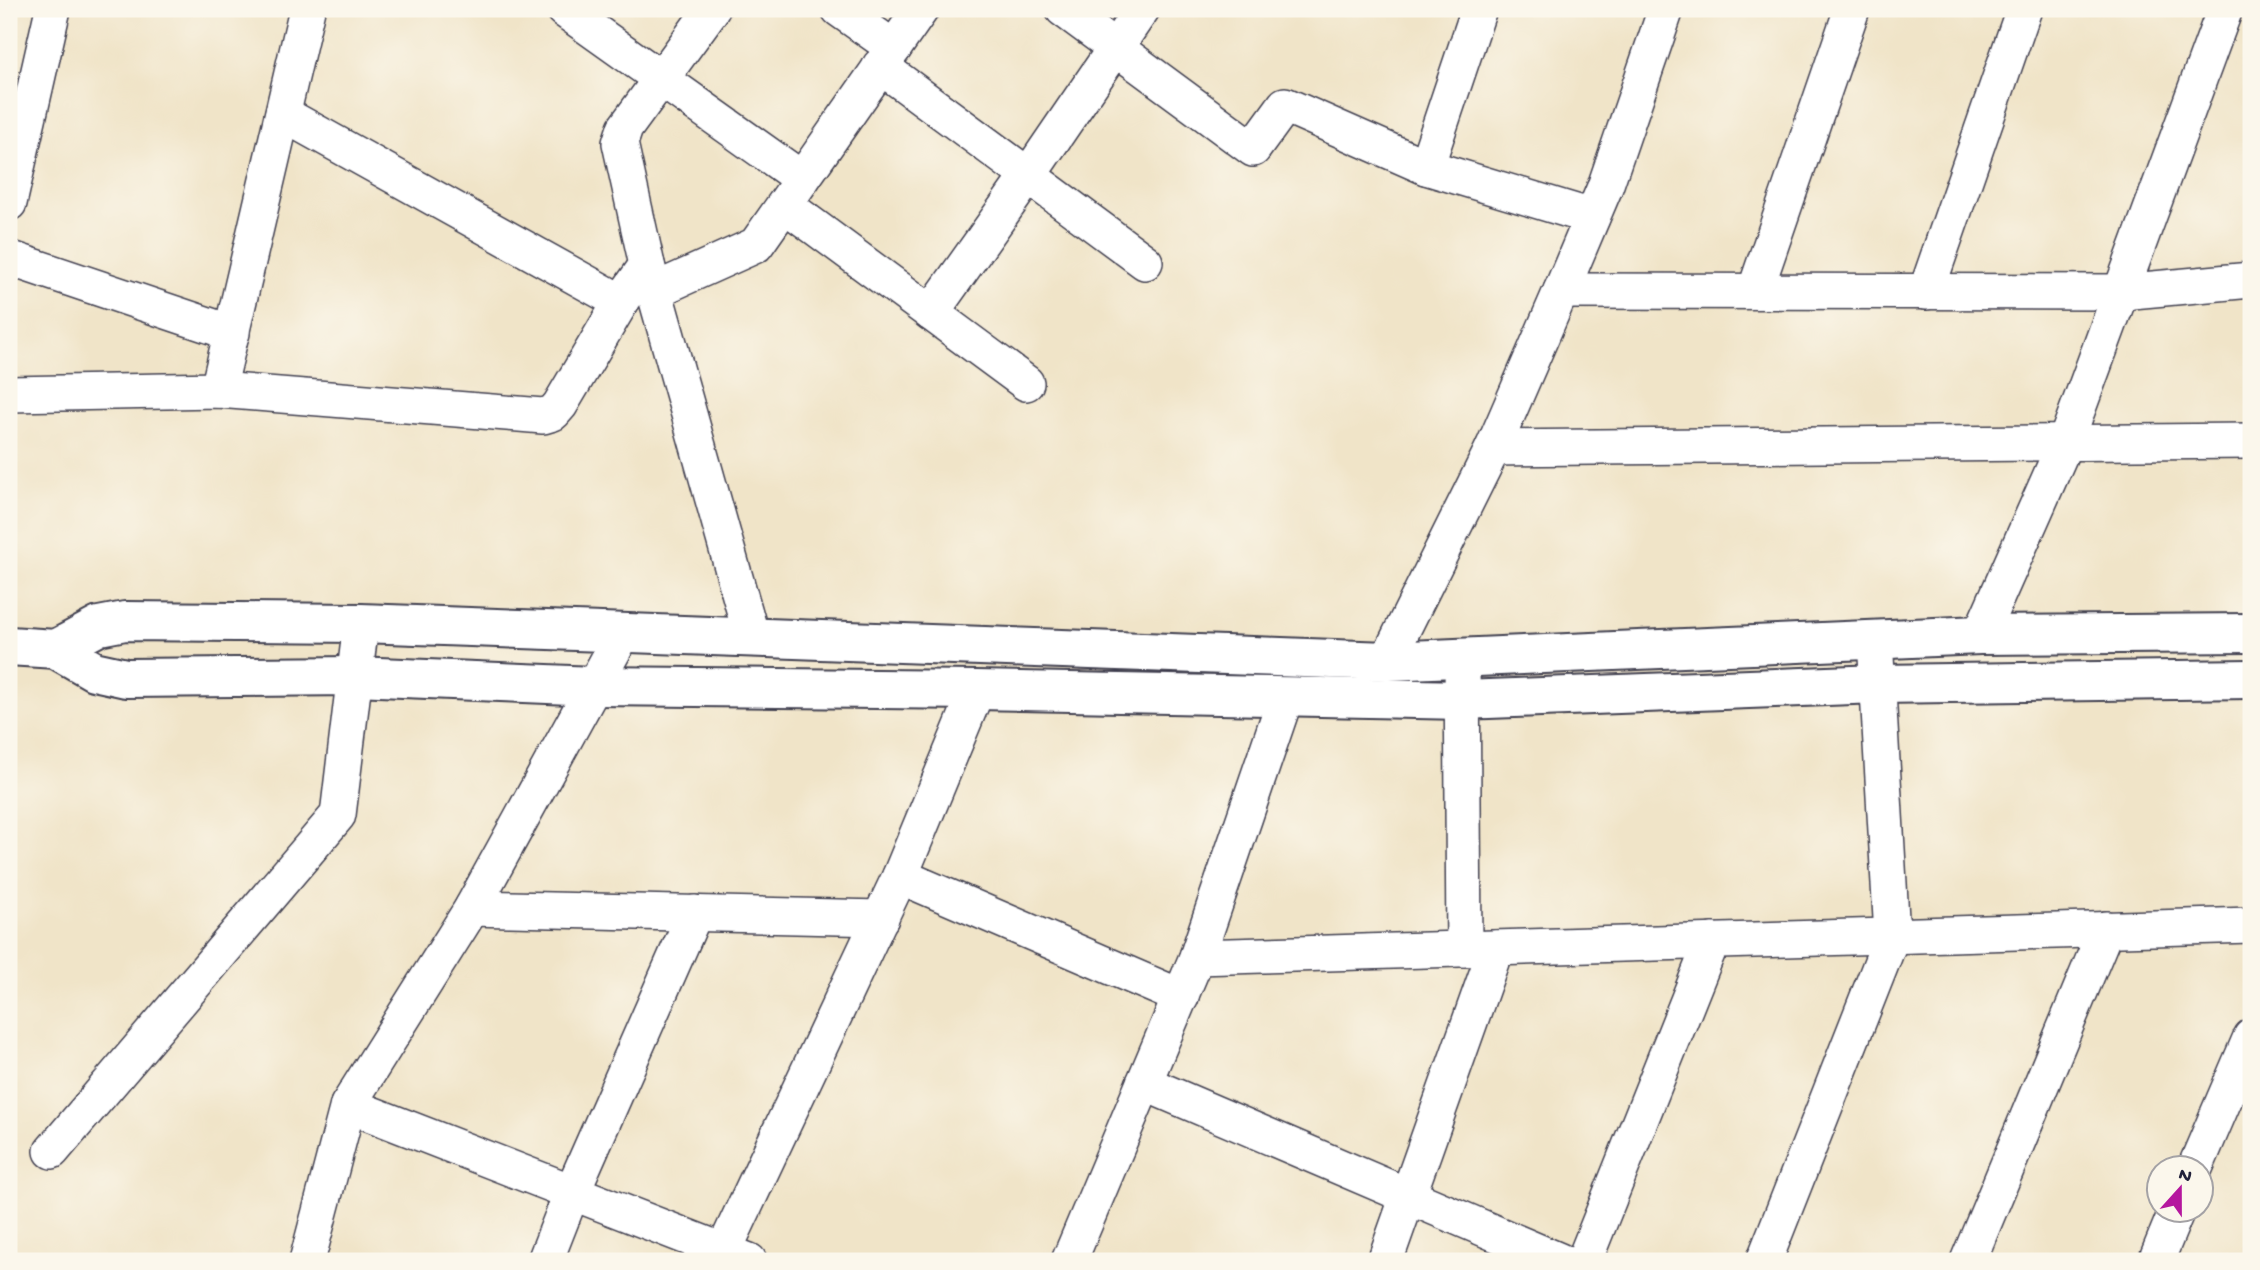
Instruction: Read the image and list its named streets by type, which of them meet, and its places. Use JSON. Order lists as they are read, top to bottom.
{
  "north": "top"
}
